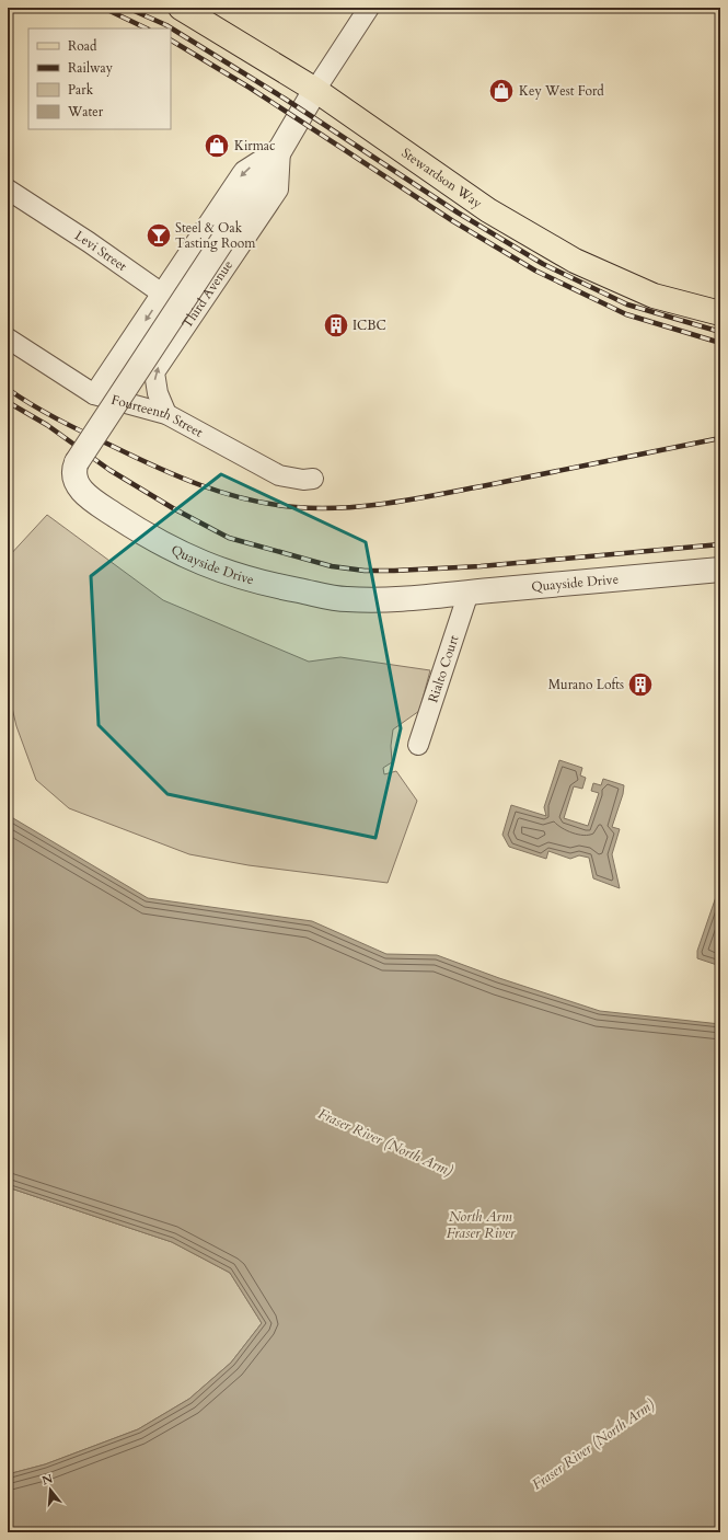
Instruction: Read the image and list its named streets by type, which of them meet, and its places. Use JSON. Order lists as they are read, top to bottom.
{
  "streets": {
    "main road": ["Stewardson Way"],
    "street": [
      "Levi Street",
      "Third Avenue",
      "Fourteenth Street",
      "Quayside Drive",
      "Rialto Court"
    ]
  },
  "crossings": [
    ["Stewardson Way", "Quayside Drive"],
    ["Levi Street", "Third Avenue"],
    ["Third Avenue", "Fourteenth Street"],
    ["Third Avenue", "Quayside Drive"],
    ["Quayside Drive", "Rialto Court"]
  ],
  "water": ["Fraser River (North Arm)", "North Arm Fraser River"],
  "places": {
    "shop": ["Key West Ford", "Kirmac"],
    "bar": ["Steel & Oak Tasting Room"],
    "building": ["ICBC", "Murano Lofts"]
  },
  "legend": [
    "Road",
    "Railway",
    "Park",
    "Water"
  ],
  "north": "top"
}
